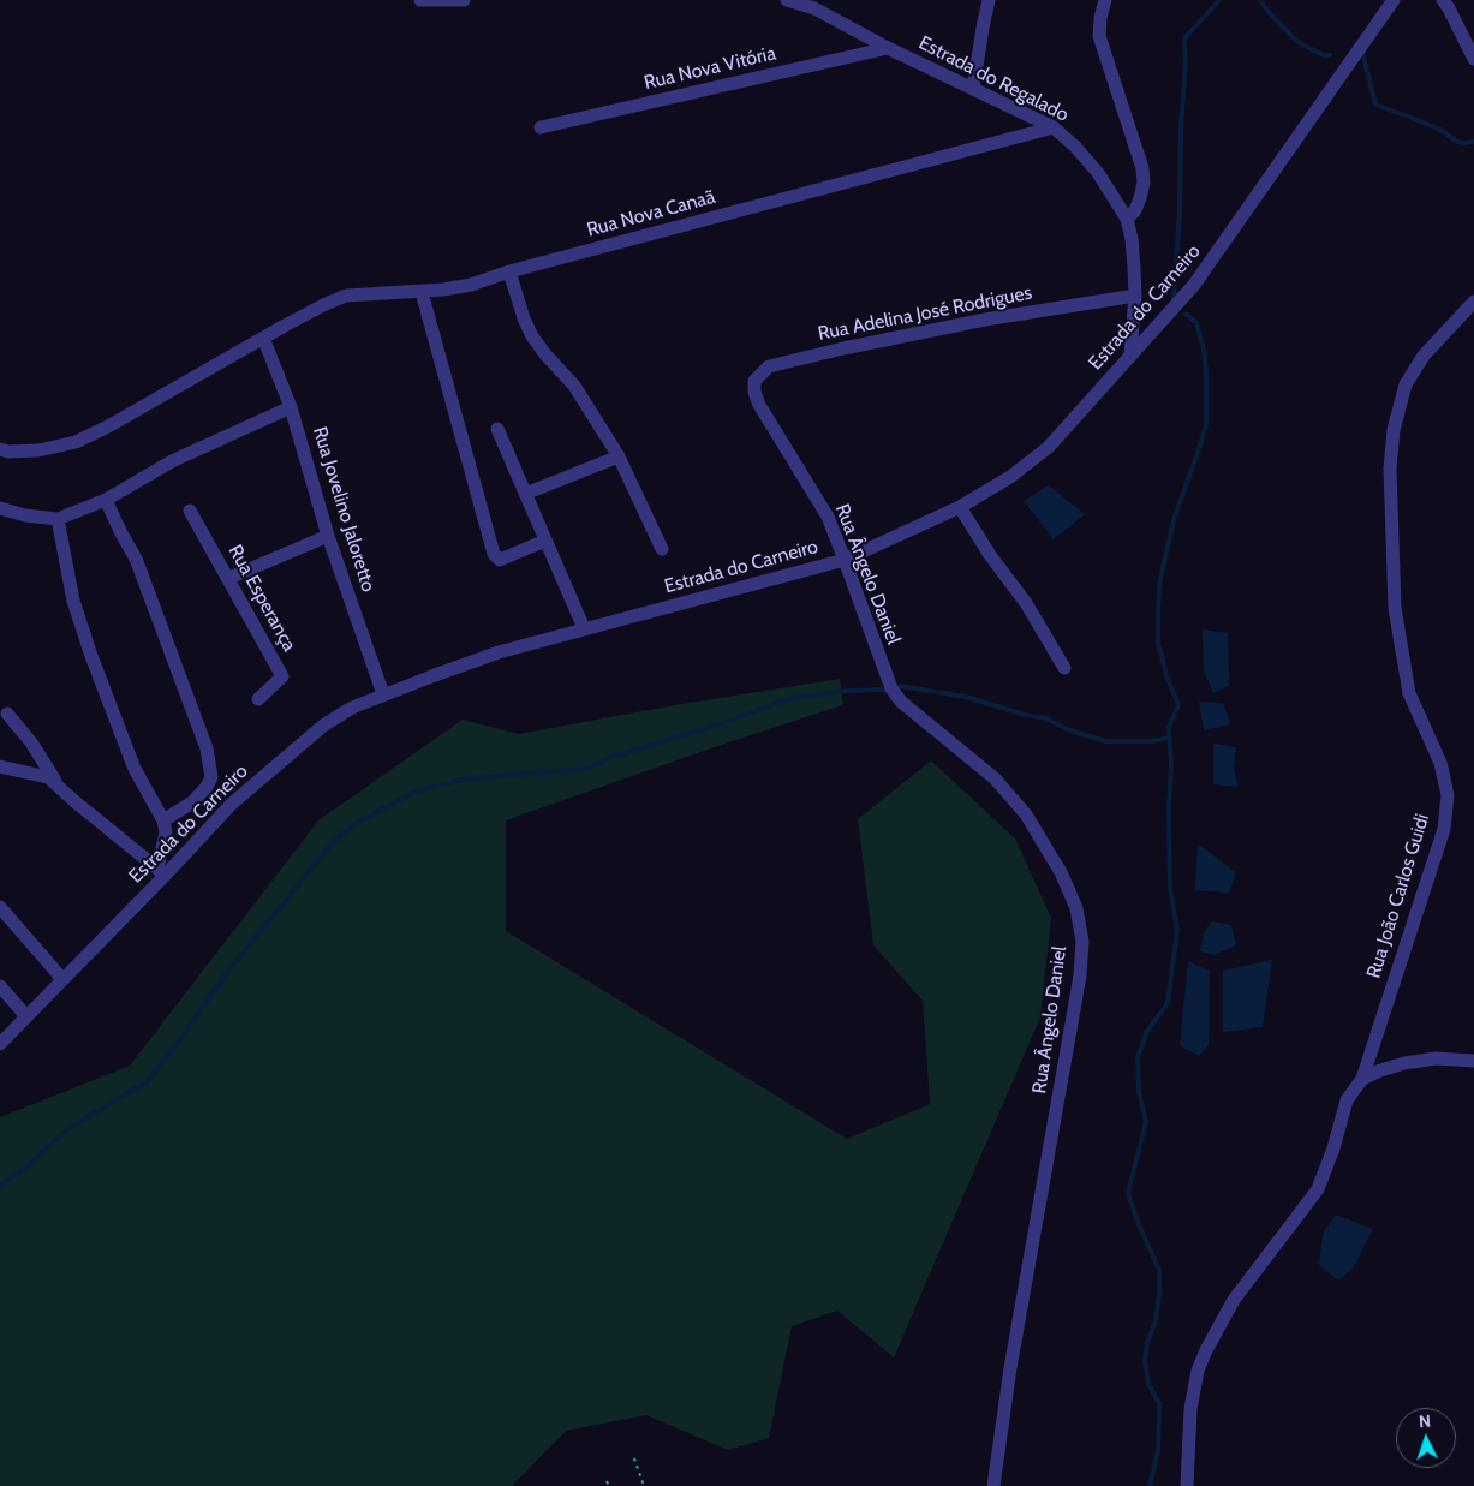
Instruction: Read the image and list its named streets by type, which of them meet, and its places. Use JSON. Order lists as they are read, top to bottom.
{
  "streets": {
    "street": [
      "Rua Nova Vitória",
      "Estrada do Regalado",
      "Rua Nova Canaã",
      "Estrada do Carneiro",
      "Rua Adelina José Rodrigues",
      "Rua Jovelino Jaloretto",
      "Rua Ângelo Daniel",
      "Rua Esperança",
      "Rua João Carlos Guidi"
    ]
  },
  "crossings": [
    ["Rua Nova Vitória", "Estrada do Regalado"],
    ["Estrada do Regalado", "Rua Nova Canaã"],
    ["Estrada do Regalado", "Estrada do Carneiro"],
    ["Estrada do Regalado", "Rua Adelina José Rodrigues"],
    ["Rua Nova Canaã", "Rua Jovelino Jaloretto"],
    ["Estrada do Carneiro", "Rua Jovelino Jaloretto"],
    ["Estrada do Carneiro", "Rua Ângelo Daniel"],
    ["Rua Adelina José Rodrigues", "Rua Ângelo Daniel"]
  ],
  "north": "top"
}
